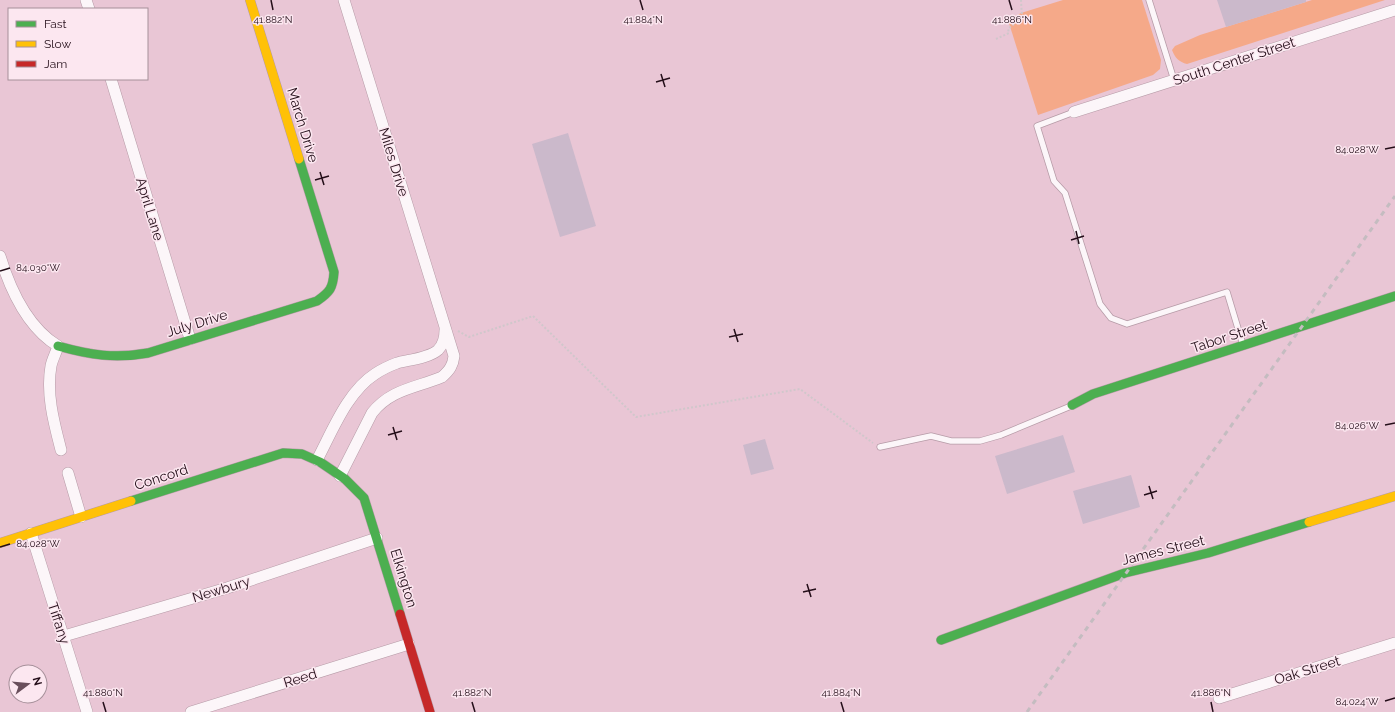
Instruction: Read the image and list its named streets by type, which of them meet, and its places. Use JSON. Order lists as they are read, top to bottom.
{
  "streets": {
    "street": [
      "South Center Street",
      "March Drive",
      "Miles Drive",
      "April Lane",
      "July Drive",
      "Tabor Street",
      "Concord",
      "James Street",
      "Elkington",
      "Newbury",
      "Tiffany",
      "Oak Street",
      "Reed"
    ]
  },
  "crossings": [
    ["March Drive", "July Drive"],
    ["Miles Drive", "Concord"],
    ["Miles Drive", "Elkington"],
    ["April Lane", "July Drive"],
    ["Concord", "Elkington"],
    ["Concord", "Tiffany"],
    ["Elkington", "Newbury"],
    ["Elkington", "Reed"],
    ["Newbury", "Tiffany"]
  ],
  "legend": ["Fast", "Slow", "Jam"],
  "north": "right",
  "coordinates": [
    "41.882°N",
    "41.884°N",
    "41.886°N",
    "84.028°W",
    "84.030°W",
    "84.026°W",
    "41.880°N",
    "84.024°W"
  ]
}
